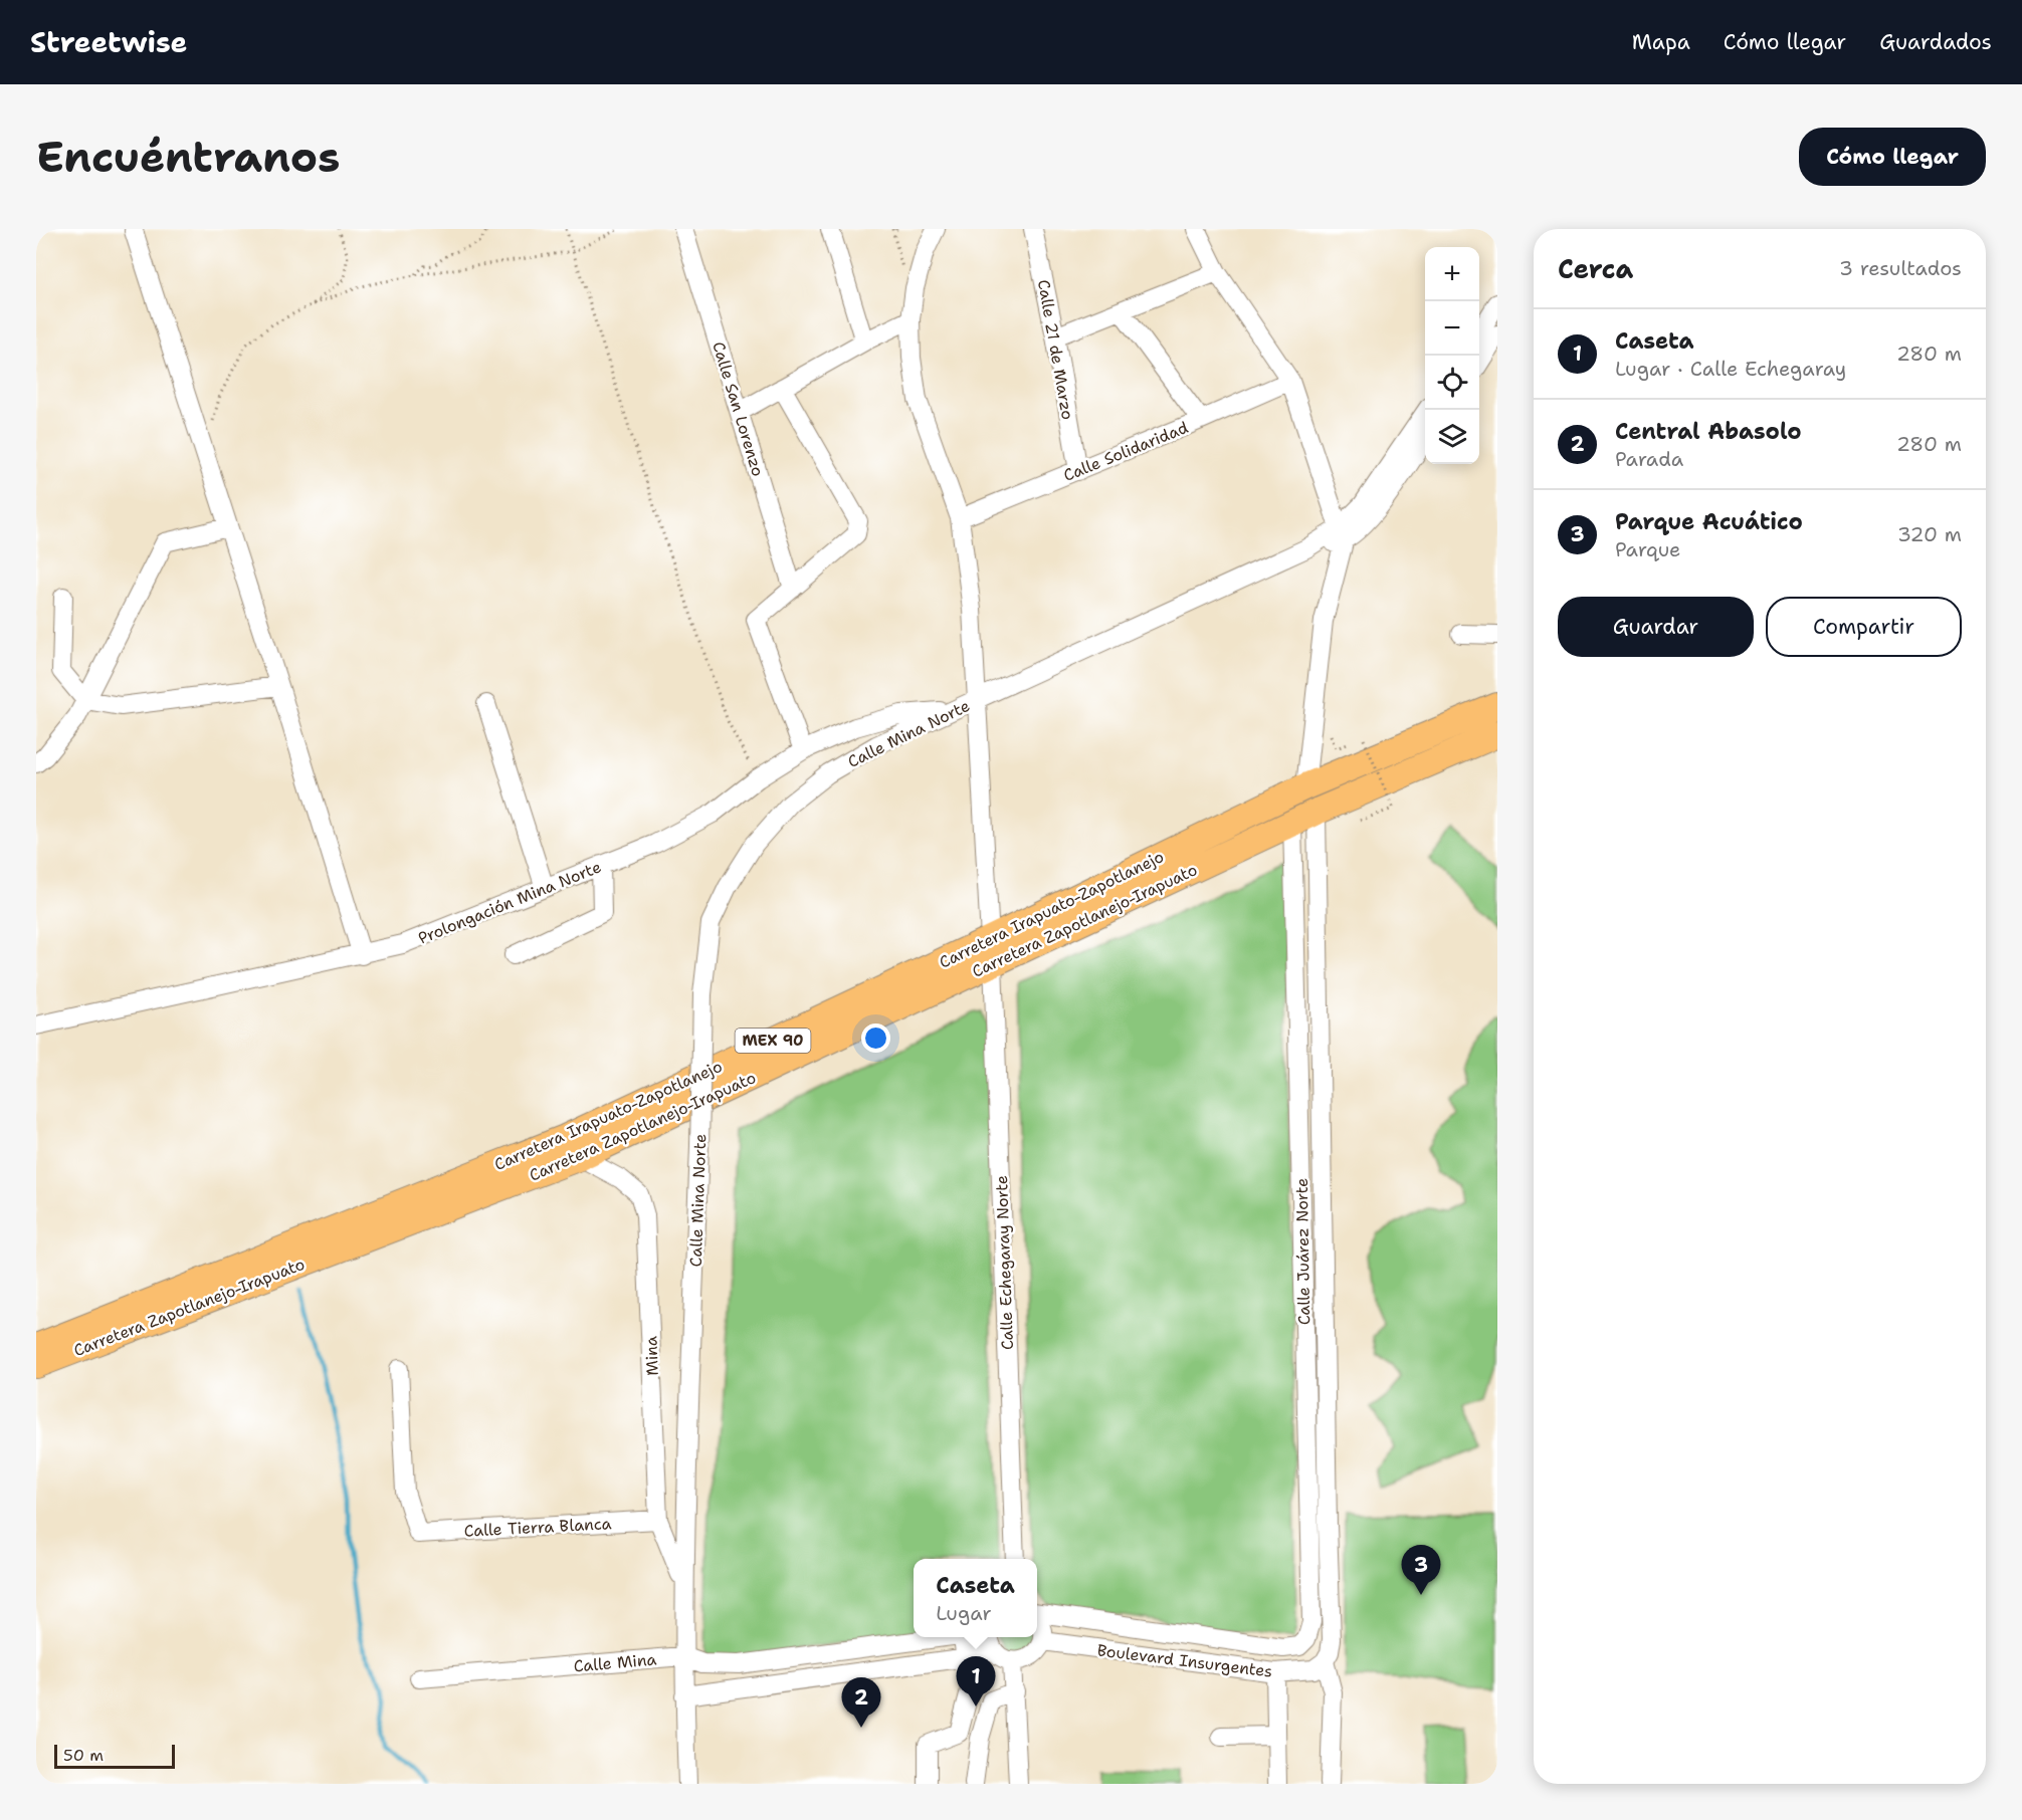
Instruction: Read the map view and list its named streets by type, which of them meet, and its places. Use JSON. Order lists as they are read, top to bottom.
{
  "streets": {
    "highway": ["Carretera Irapuato-Zapotlanejo", "Carretera Zapotlanejo-Irapuato", "MEX 90"],
    "street": [
      "Calle 21 de Marzo",
      "Calle San Lorenzo",
      "Calle Solidaridad",
      "Calle Mina Norte",
      "Prolongación Mina Norte",
      "Calle Juárez Norte",
      "Calle Echegaray Norte",
      "Mina",
      "Calle Tierra Blanca",
      "Boulevard Insurgentes",
      "Calle Mina"
    ]
  },
  "crossings": [
    ["Calle 21 de Marzo", "Calle Solidaridad"],
    ["Calle Solidaridad", "Calle Echegaray Norte"],
    ["Calle Mina Norte", "Prolongación Mina Norte"],
    ["Calle Mina Norte", "Calle Echegaray Norte"],
    ["Calle Mina Norte", "Mina"],
    ["Calle Mina Norte", "Calle Mina"],
    ["Carretera Irapuato-Zapotlanejo", "Carretera Zapotlanejo-Irapuato"],
    ["Carretera Irapuato-Zapotlanejo", "Calle Echegaray Norte"],
    ["Carretera Zapotlanejo-Irapuato", "Calle Juárez Norte"],
    ["Carretera Zapotlanejo-Irapuato", "Calle Echegaray Norte"],
    ["Carretera Zapotlanejo-Irapuato", "Mina"],
    ["Calle Juárez Norte", "Boulevard Insurgentes"],
    ["Mina", "Calle Tierra Blanca"]
  ],
  "scale_bar": "50 m",
  "page": {
    "header": "Streetwise",
    "nav": ["Mapa", "Cómo llegar", "Guardados"],
    "buttons": [
      "Cómo llegar",
      ["Guardar", "Compartir"]
    ],
    "title": "Encuéntranos",
    "heading": ["Cerca", "3 resultados"],
    "map_buttons": ["+", "−"],
    "list": [
      {
        "mark": "1",
        "name": "Caseta",
        "note": "Lugar · Calle Echegaray",
        "value": "280 m"
      },
      {
        "mark": "2",
        "name": "Central Abasolo",
        "note": "Parada",
        "value": "280 m"
      },
      {
        "mark": "3",
        "name": "Parque Acuático",
        "note": "Parque",
        "value": "320 m"
      }
    ],
    "pins": ["3", "1", "2"],
    "popup": ["Caseta", "Lugar"],
    "scale": "50 m"
  }
}
